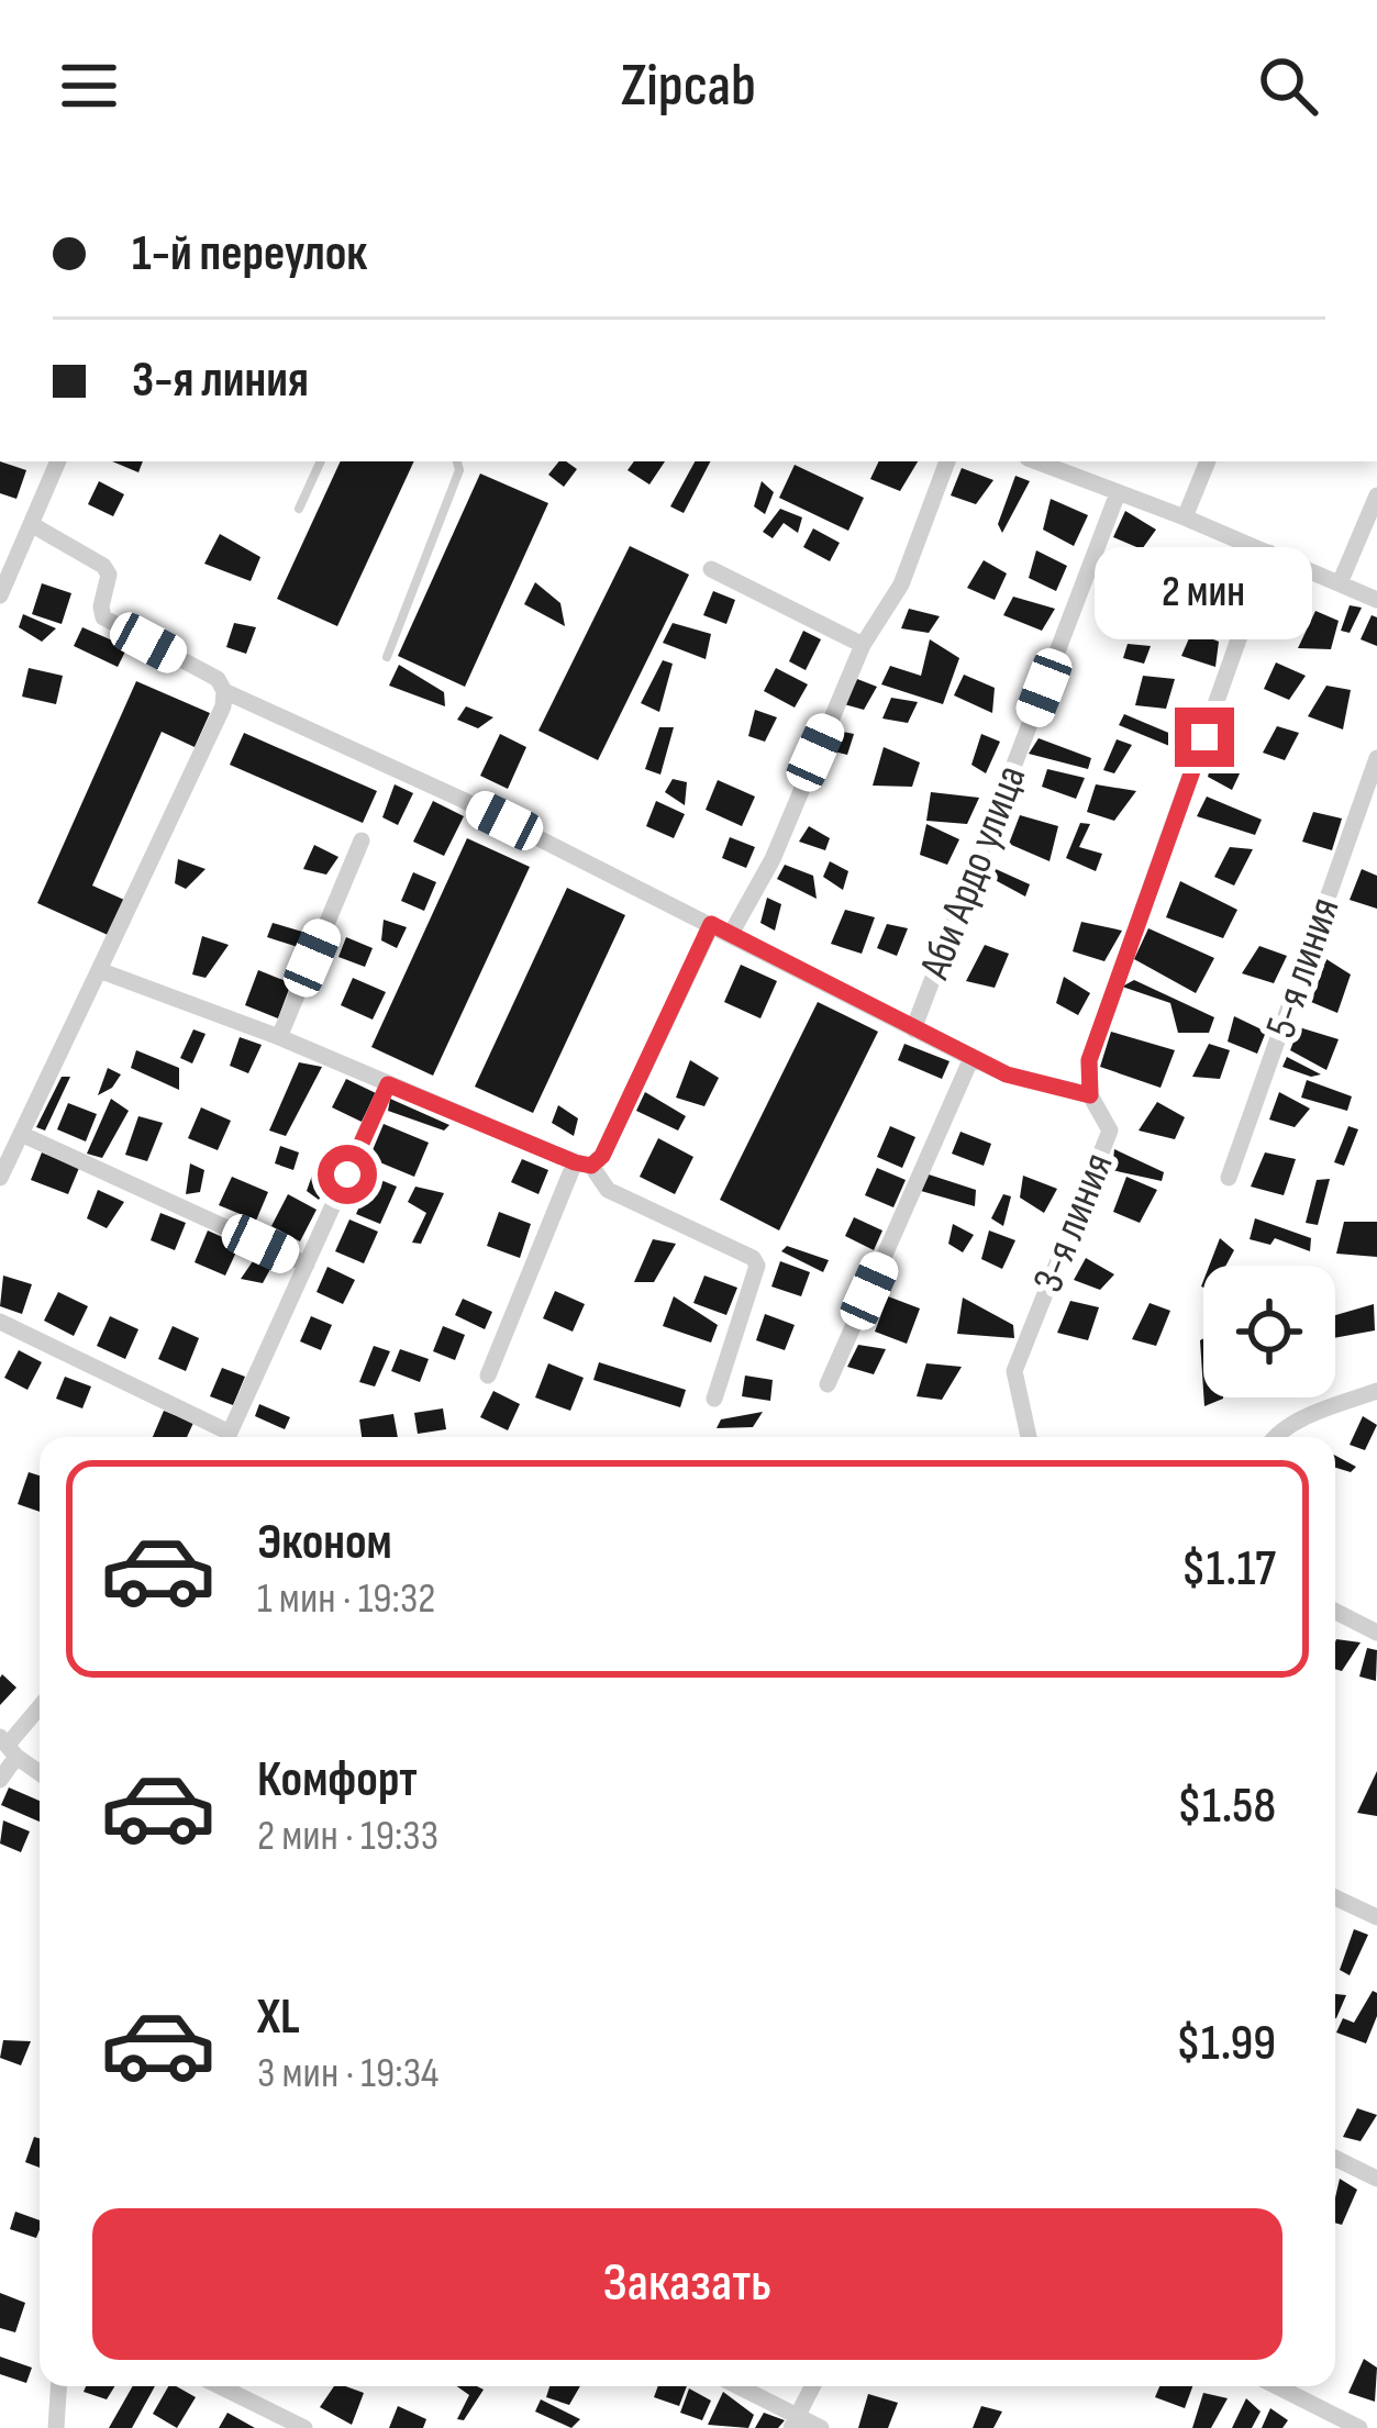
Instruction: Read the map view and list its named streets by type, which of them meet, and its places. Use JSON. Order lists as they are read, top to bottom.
{
  "streets": {
    "street": ["Аби Ардо улица", "5-я линия", "3-я линия"]
  },
  "page": {
    "header": "Zipcab",
    "banner": ["1-й переулок", "3-я линия"],
    "bubble": "2 мин",
    "list": [
      {
        "name": "Эконом",
        "note": "1 мин · 19:32",
        "value": "$1.17"
      },
      {
        "name": "Комфорт",
        "note": "2 мин · 19:33",
        "value": "$1.58"
      },
      {
        "name": "XL",
        "note": "3 мин · 19:34",
        "value": "$1.99"
      }
    ],
    "buttons": "Заказать"
  }
}
